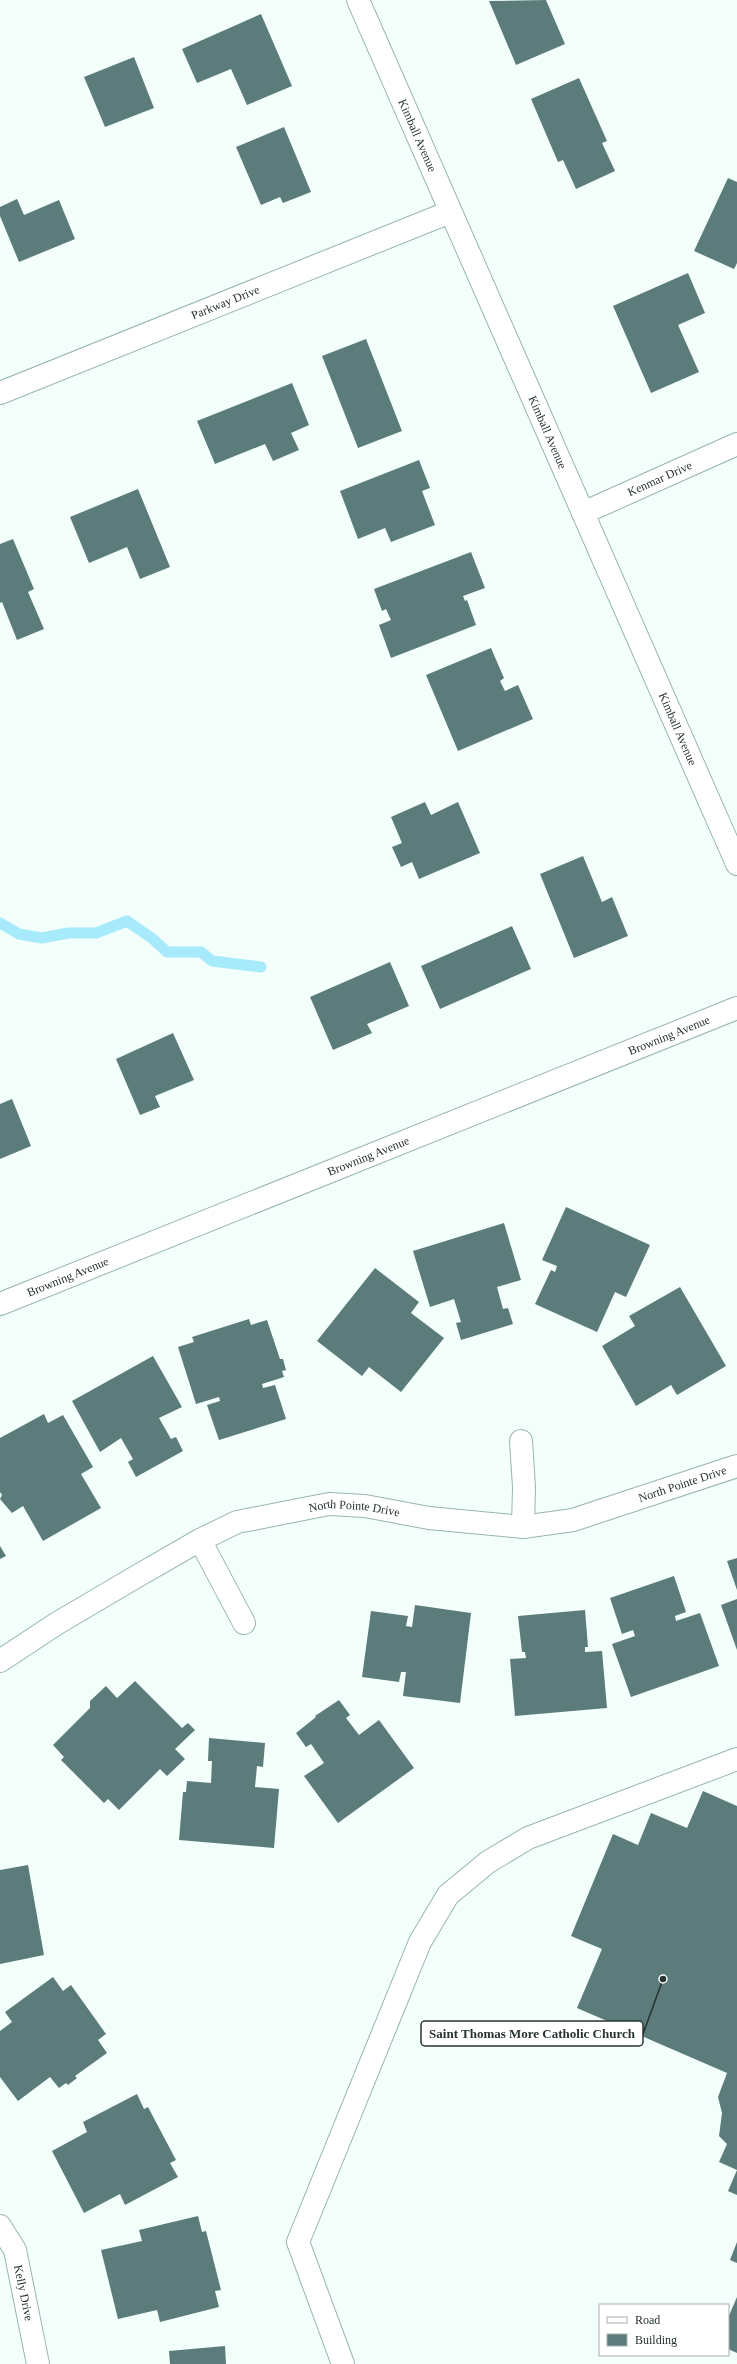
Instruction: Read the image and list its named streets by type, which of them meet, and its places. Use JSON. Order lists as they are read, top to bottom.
{
  "streets": {
    "street": [
      "Kimball Avenue",
      "Parkway Drive",
      "Kenmar Drive",
      "Browning Avenue",
      "North Pointe Drive",
      "Kelly Drive"
    ]
  },
  "crossings": [
    ["Kimball Avenue", "Parkway Drive"],
    ["Kimball Avenue", "Kenmar Drive"]
  ],
  "places": ["Saint Thomas More Catholic Church"],
  "legend": ["Road", "Building"]
}
